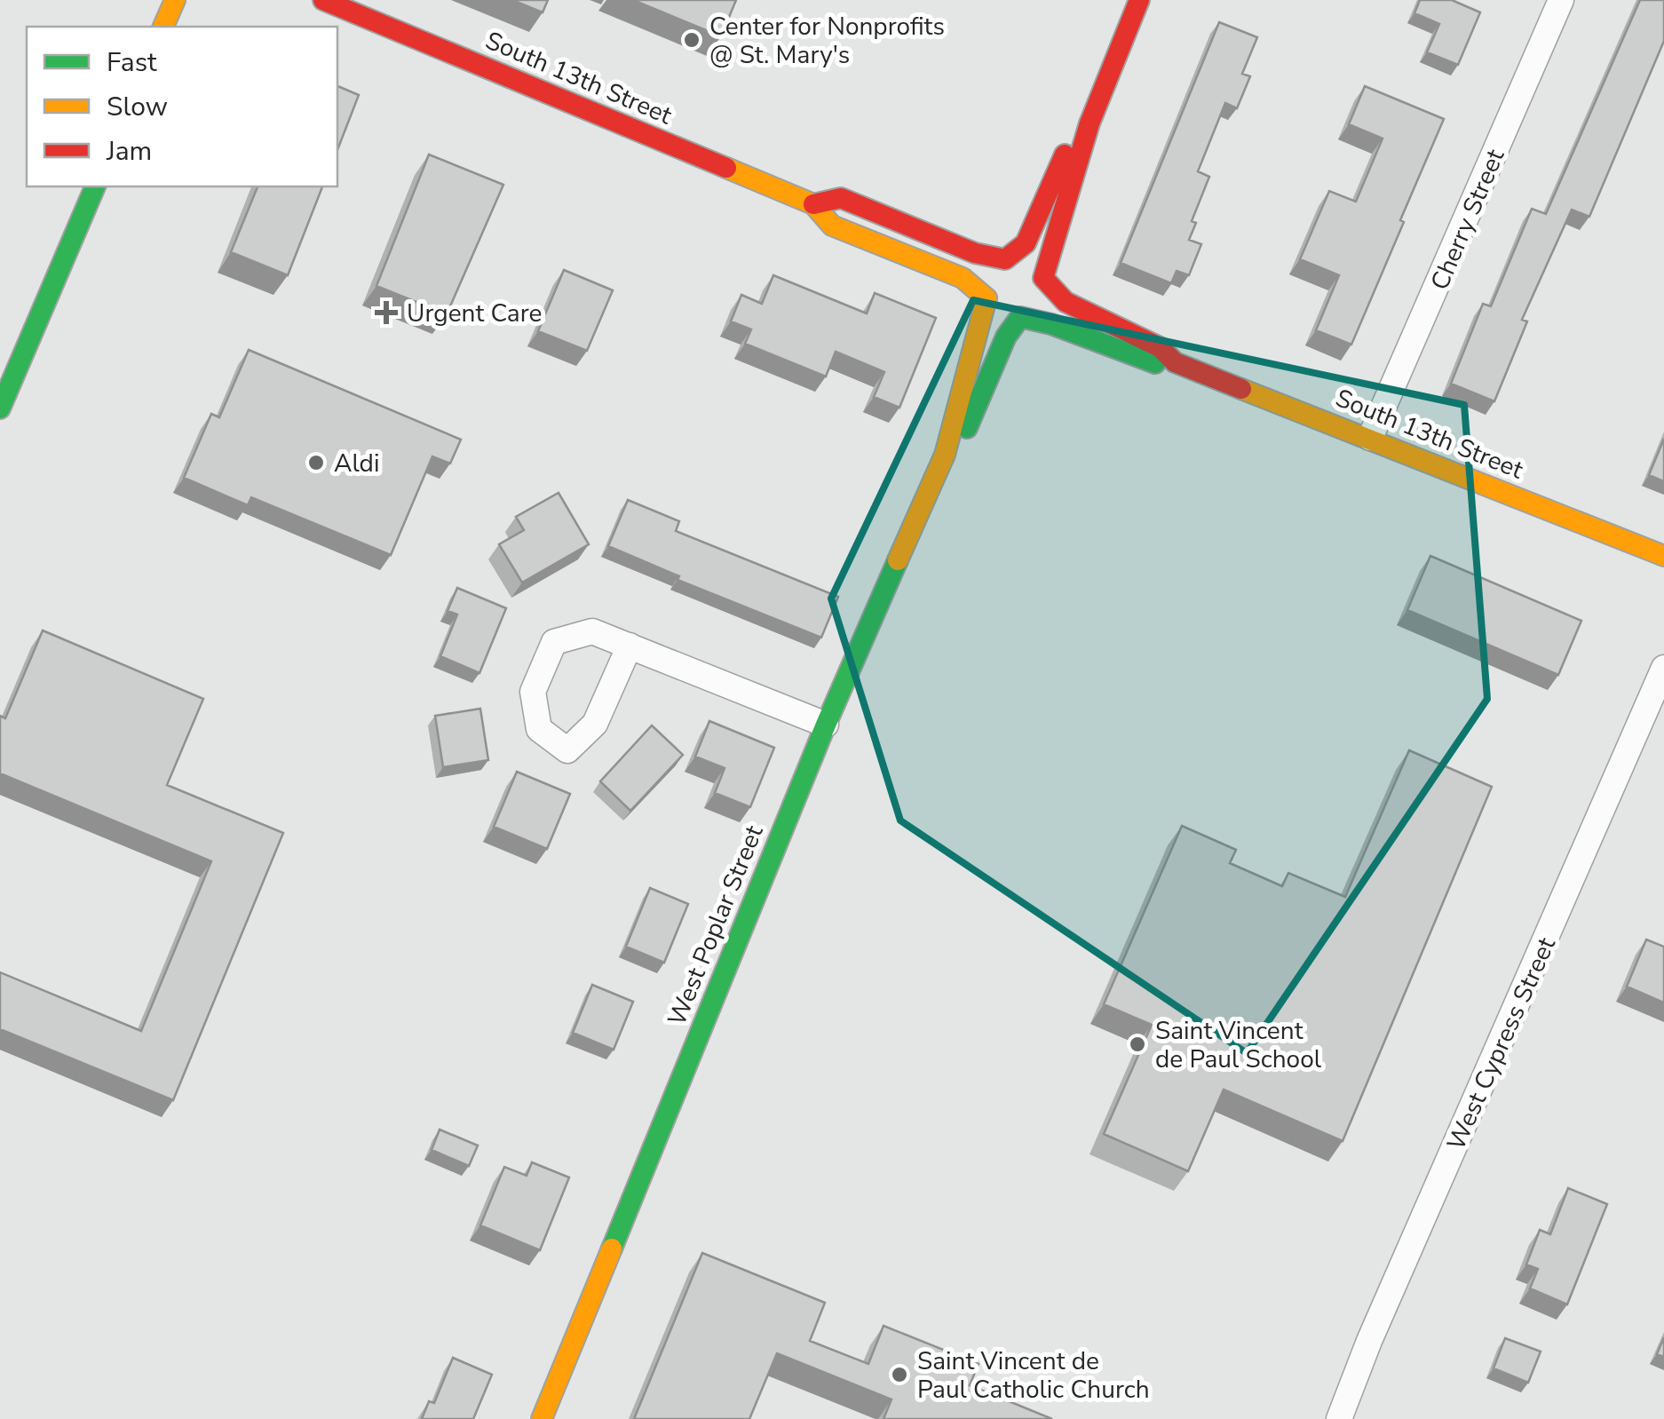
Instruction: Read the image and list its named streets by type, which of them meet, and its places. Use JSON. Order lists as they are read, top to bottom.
{
  "streets": {
    "street": [
      "South 13th Street",
      "Cherry Street",
      "West Poplar Street",
      "West Cypress Street"
    ]
  },
  "crossings": [
    ["South 13th Street", "Cherry Street"],
    ["South 13th Street", "West Poplar Street"]
  ],
  "places": {
    "other": [
      "Center for Nonprofits @ St. Mary's",
      "Aldi",
      "Saint Vincent de Paul School",
      "Saint Vincent de Paul Catholic Church"
    ],
    "health": ["Urgent Care"]
  },
  "legend": ["Fast", "Slow", "Jam"]
}
